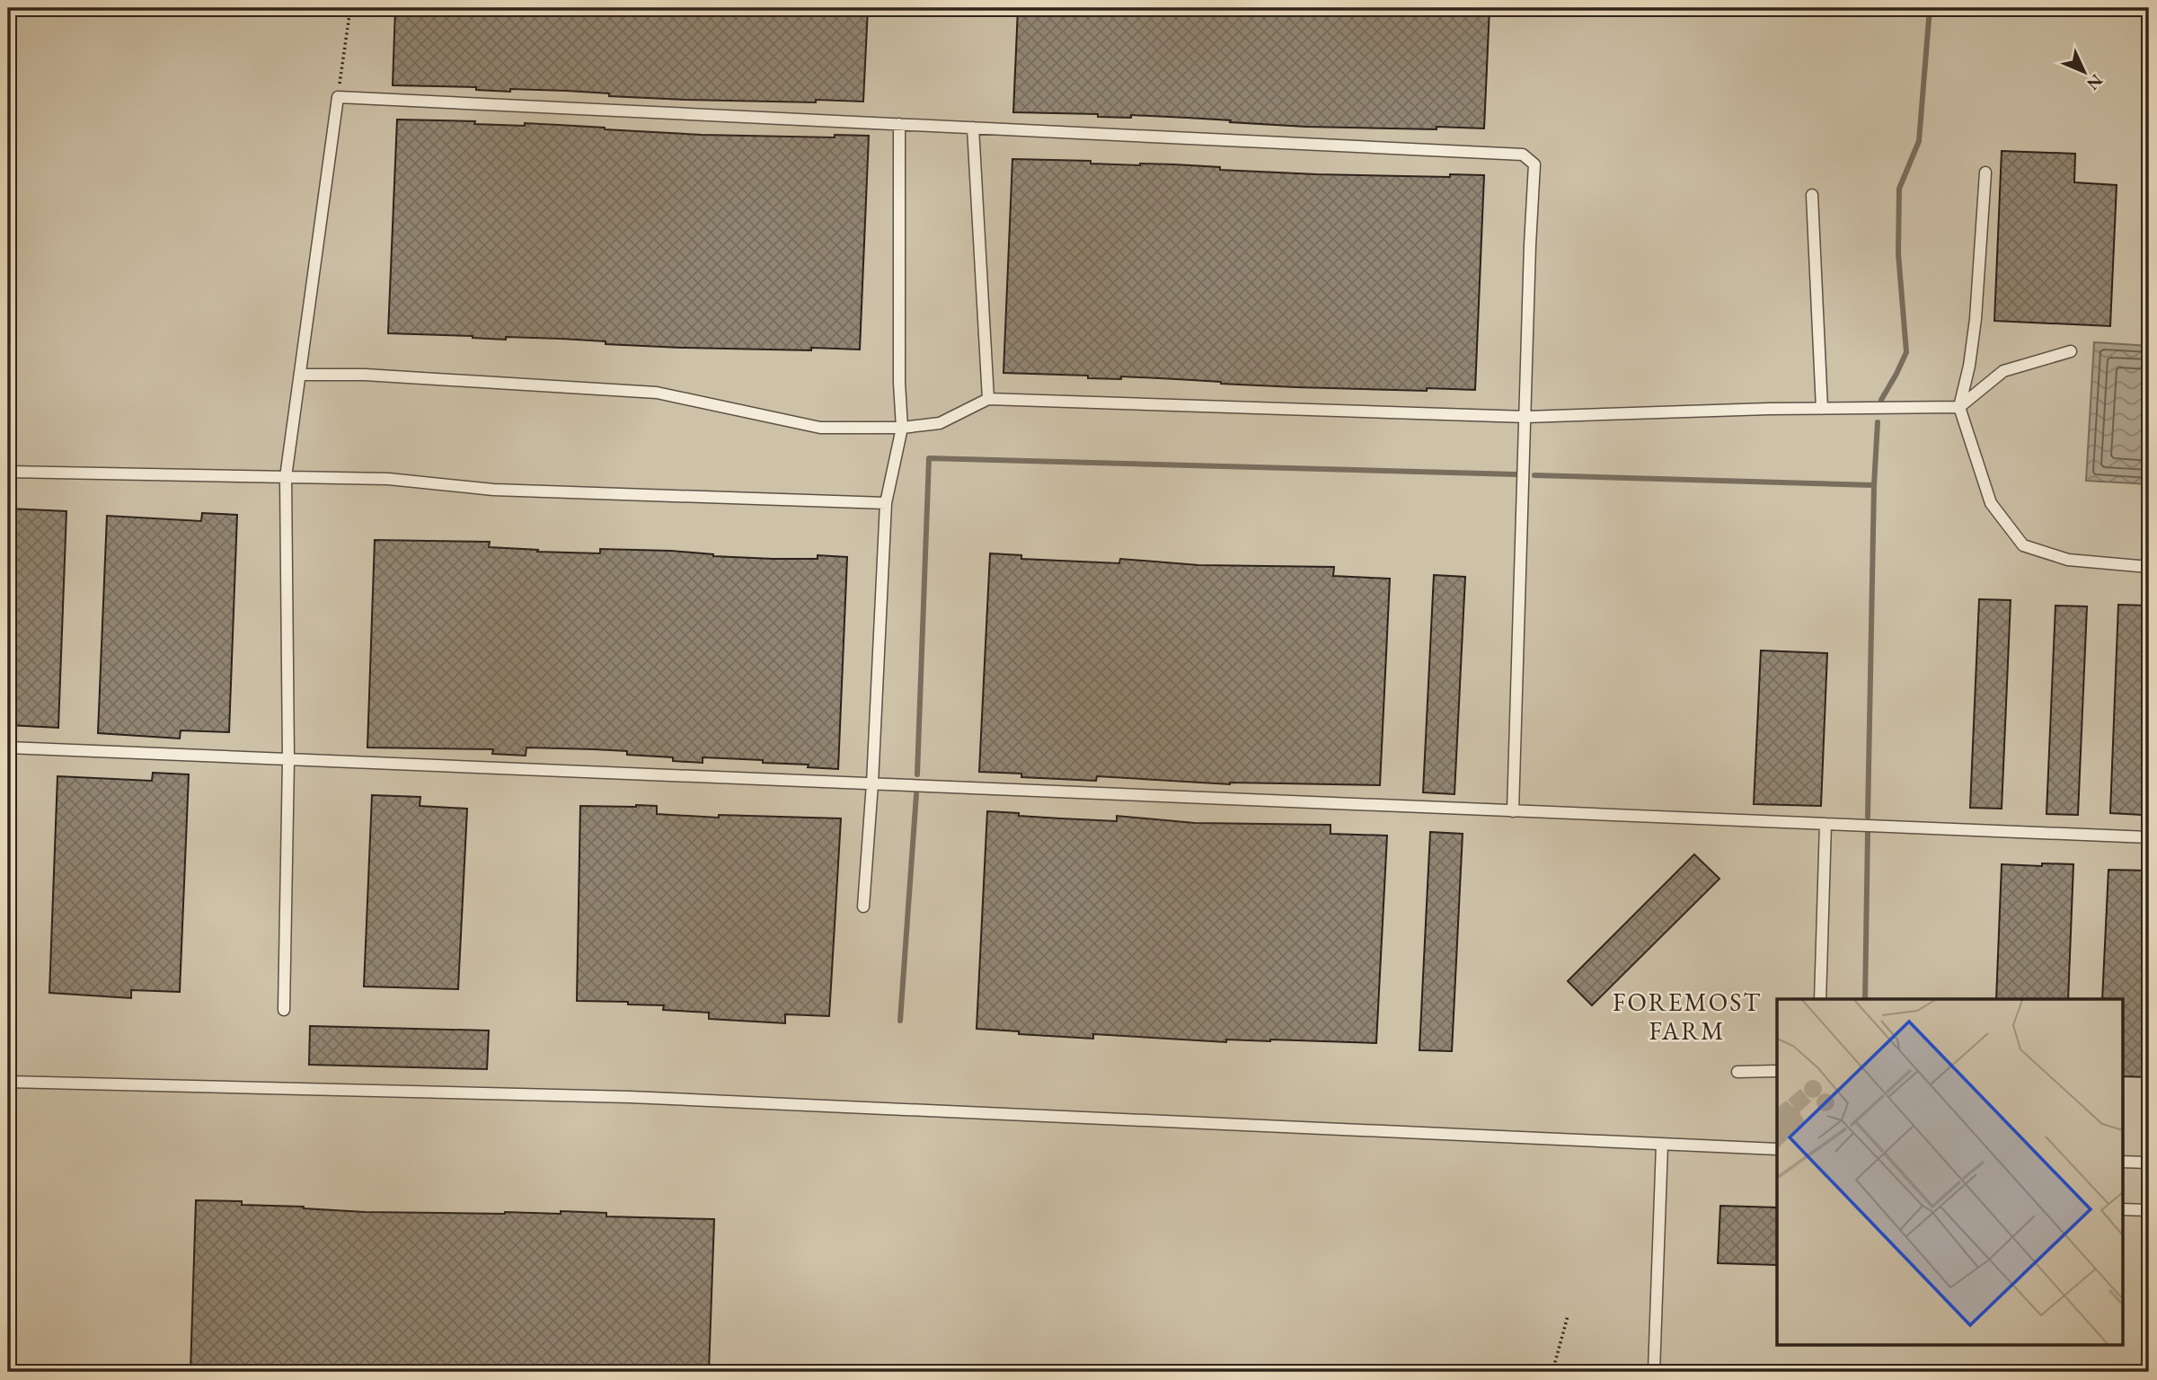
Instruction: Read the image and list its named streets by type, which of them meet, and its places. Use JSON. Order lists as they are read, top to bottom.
{
  "districts": ["FOREMOST FARM"],
  "north": "bottom right"
}
